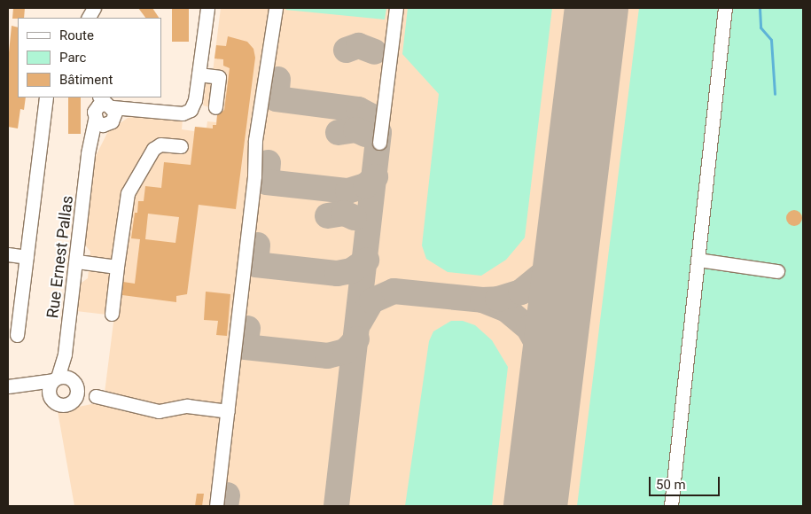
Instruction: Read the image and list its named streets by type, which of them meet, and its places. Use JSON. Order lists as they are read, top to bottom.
{
  "streets": {
    "street": ["Rue Ernest Pallas"]
  },
  "legend": ["Route", "Parc", "Bâtiment"],
  "scale_bar": "50 m"
}
